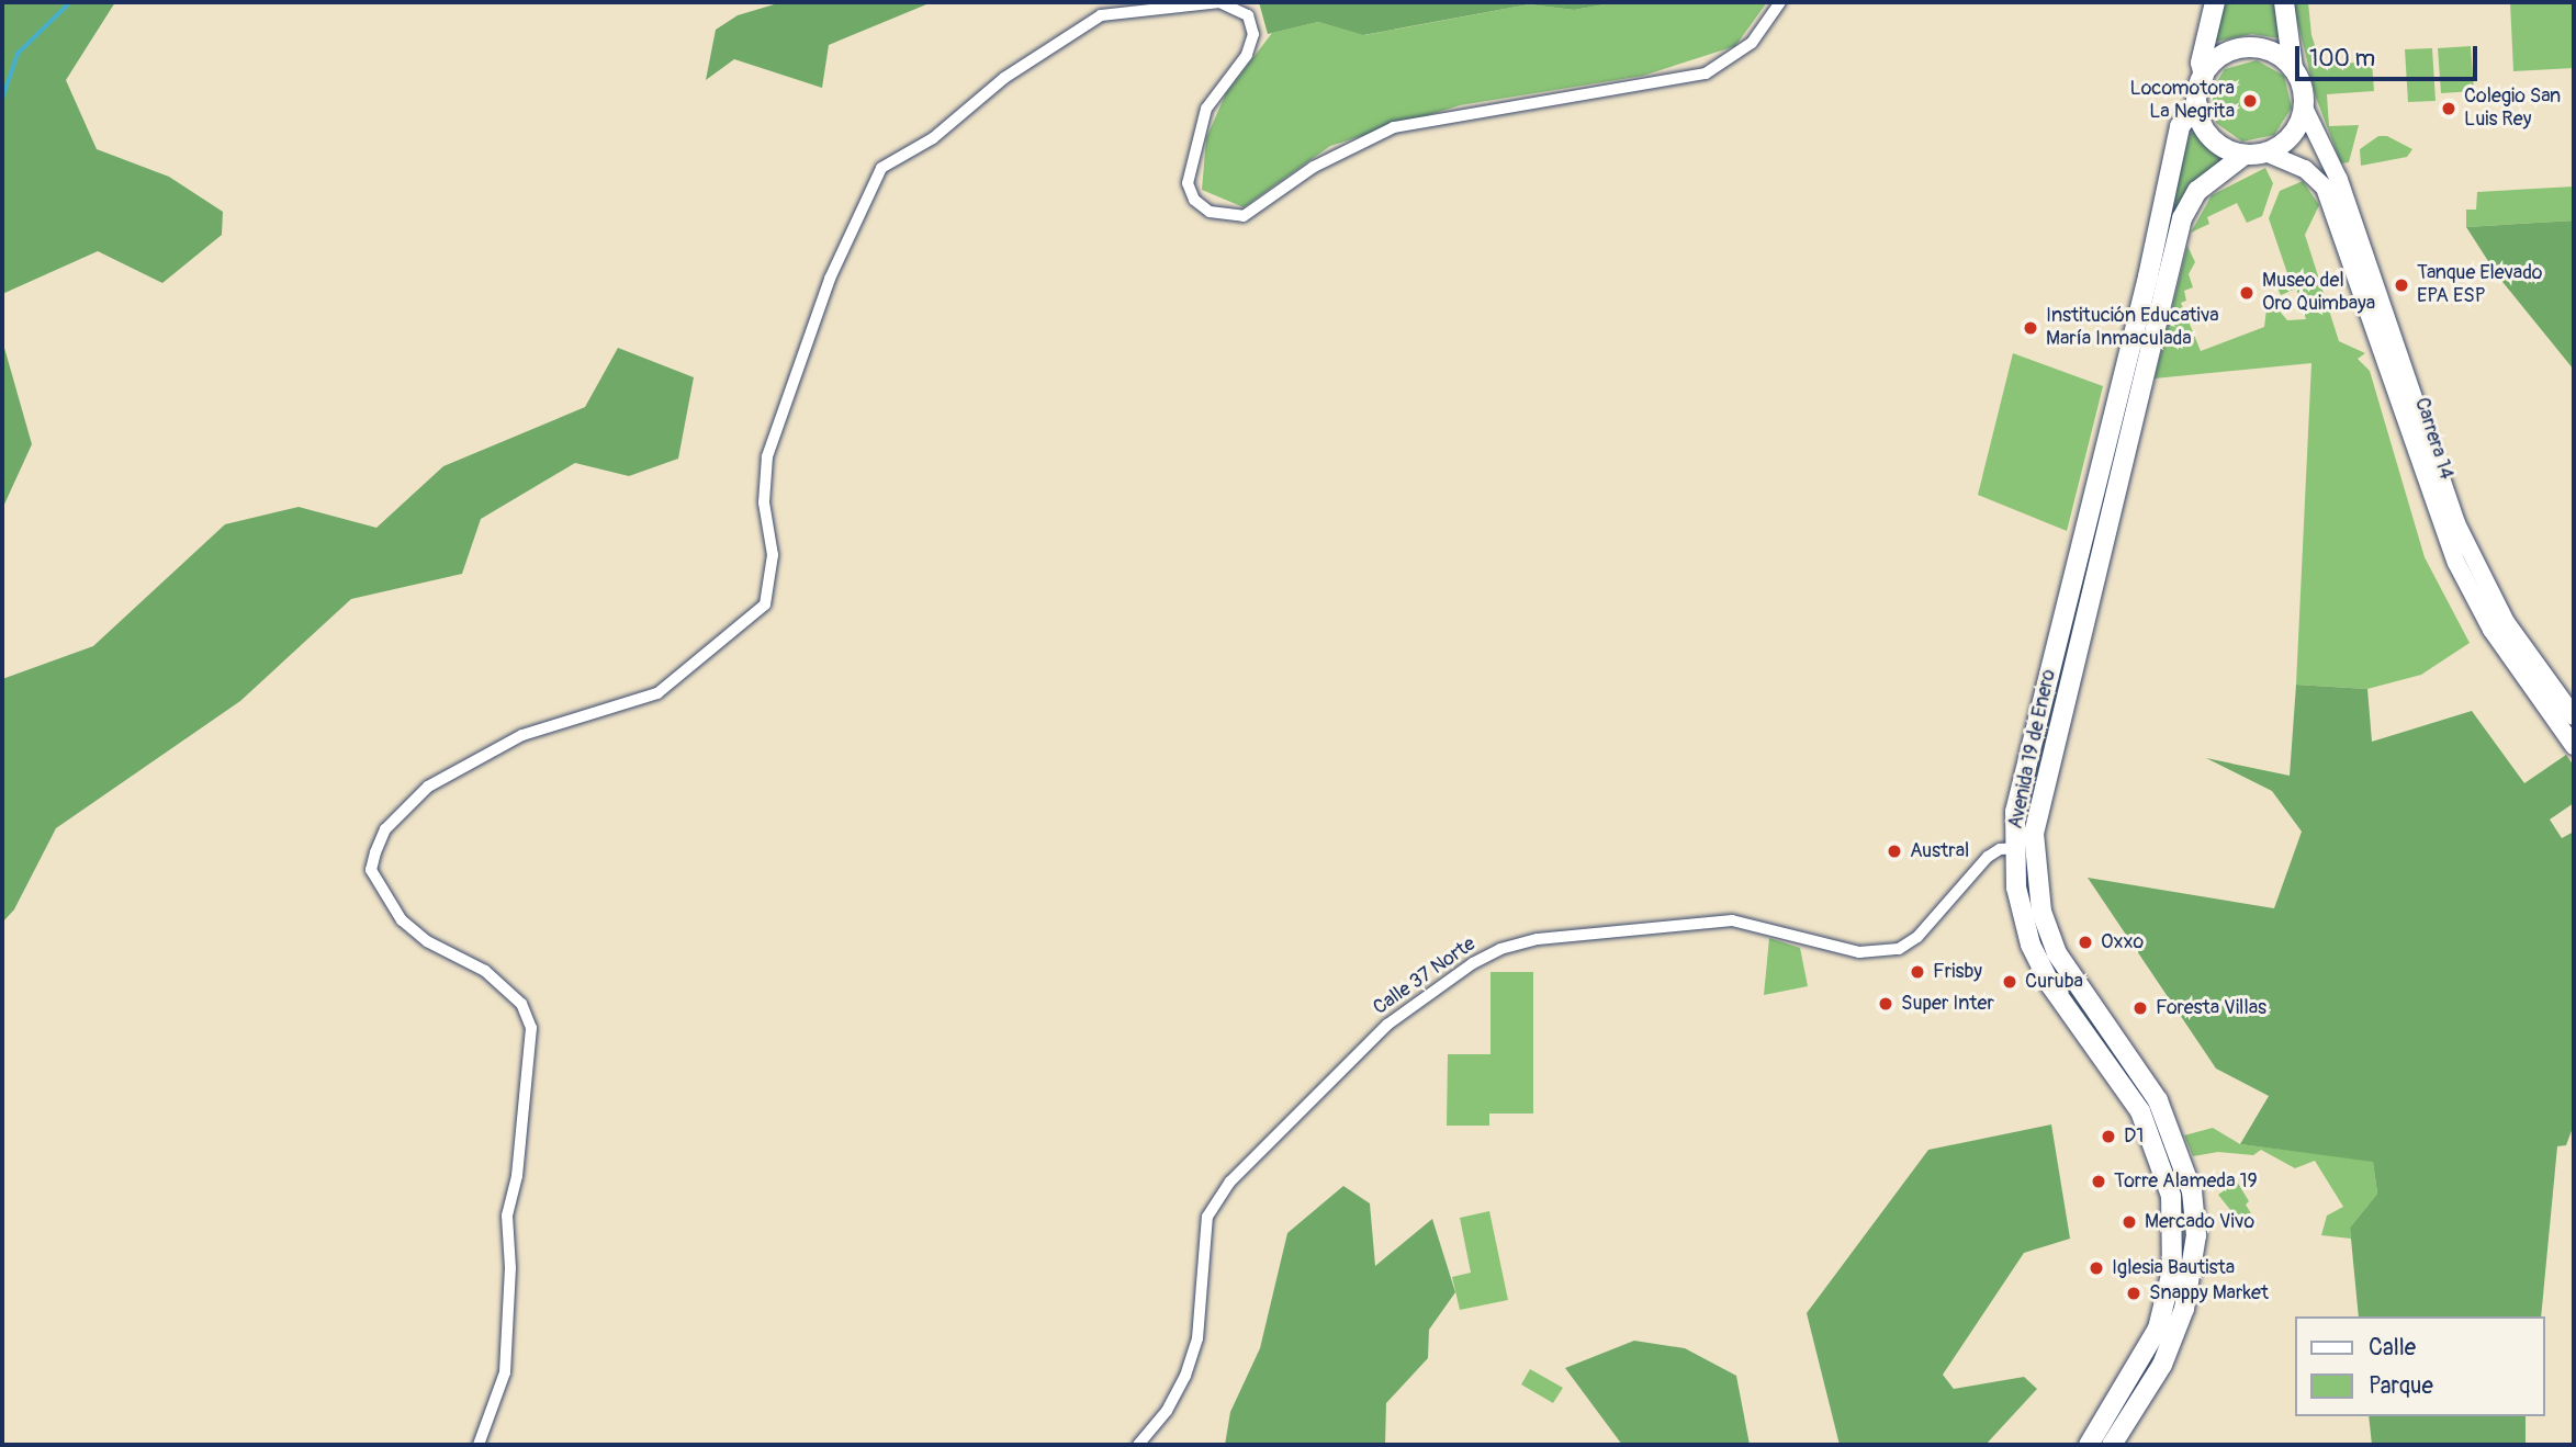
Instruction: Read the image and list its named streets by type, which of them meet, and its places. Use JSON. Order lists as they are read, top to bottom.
{
  "streets": {
    "main road": ["Carrera 14", "Avenida 19 de Enero"],
    "street": ["Calle 37 Norte"]
  },
  "crossings": [
    ["Carrera 14", "Avenida 19 de Enero"],
    ["Avenida 19 de Enero", "Calle 37 Norte"]
  ],
  "places": [
    "Locomotora La Negrita",
    "Colegio San Luis Rey",
    "Tanque Elevado EPA ESP",
    "Museo del Oro Quimbaya",
    "Institución Educativa María Inmaculada",
    "Austral",
    "Oxxo",
    "Frisby",
    "Curuba",
    "Super Inter",
    "Foresta Villas",
    "D1",
    "Torre Alameda 19",
    "Mercado Vivo",
    "Iglesia Bautista",
    "Snappy Market"
  ],
  "legend": ["Calle", "Parque"],
  "scale_bar": "100 m"
}
